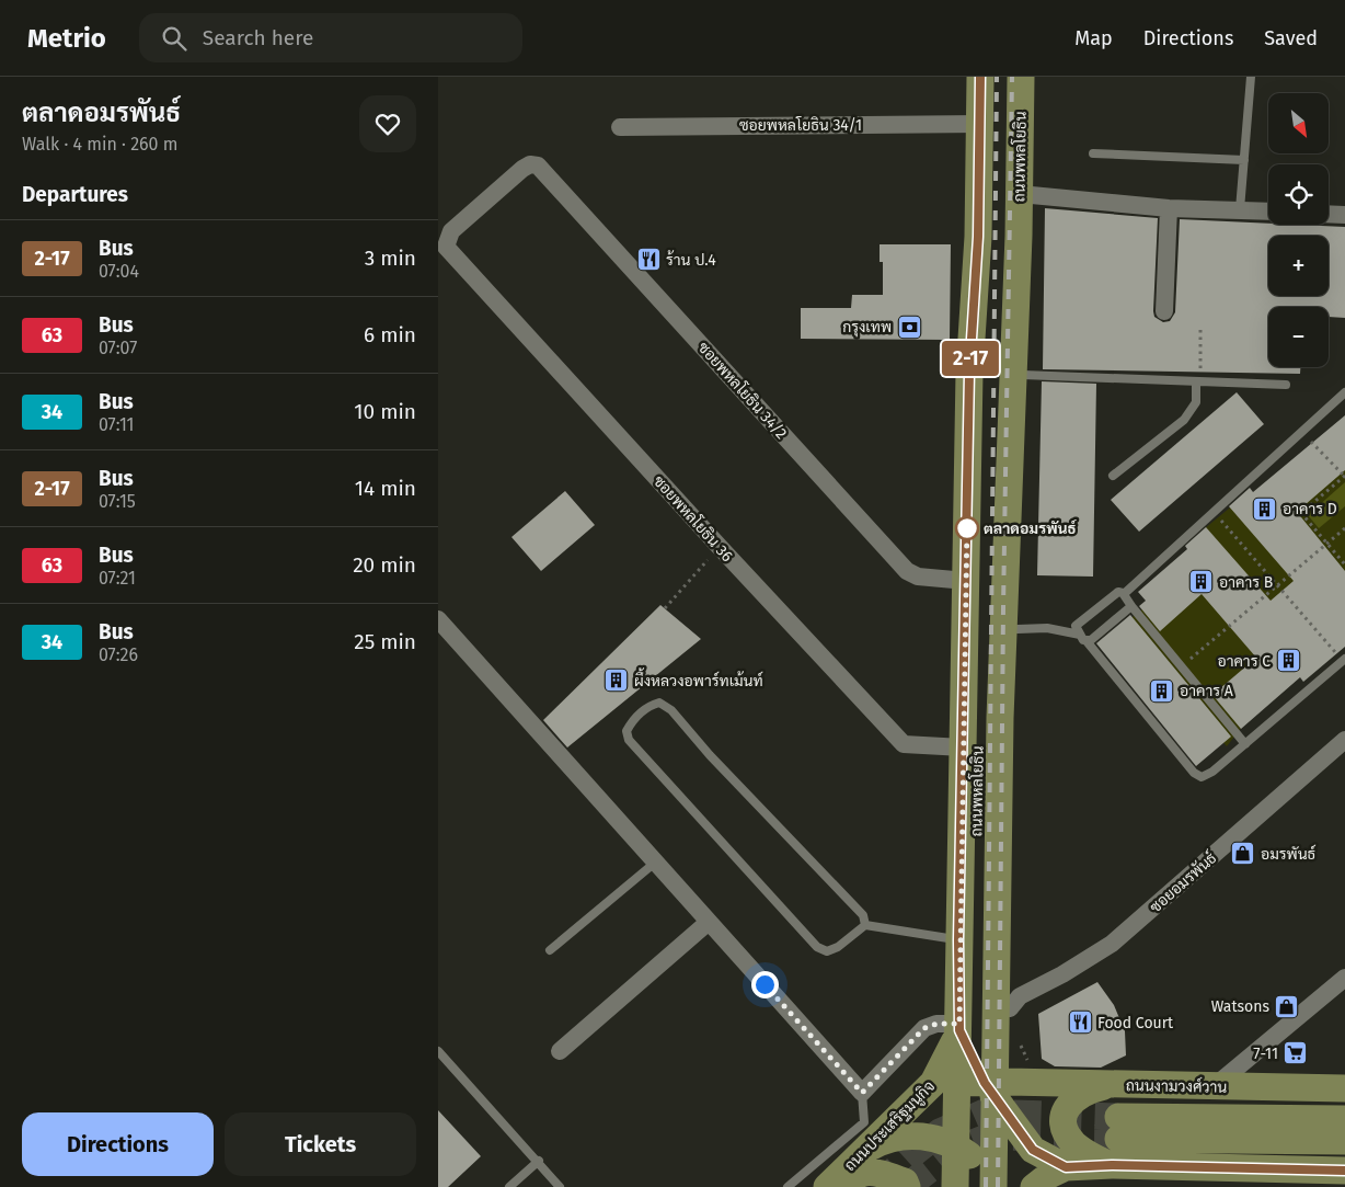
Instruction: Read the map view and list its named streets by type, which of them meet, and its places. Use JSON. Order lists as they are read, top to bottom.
{
  "streets": {
    "main road": ["ถนนพหลโยธิน", "ถนนงามวงศ์วาน", "ถนนประเสริฐมนูกิจ"],
    "street": [
      "ซอยพหลโยธิน 34/1",
      "ซอยพหลโยธิน 34/2",
      "ซอยพหลโยธิน 36",
      "ซอยอมรพันธ์"
    ]
  },
  "crossings": [
    ["ซอยพหลโยธิน 34/1", "ถนนพหลโยธิน"],
    ["ถนนพหลโยธิน", "ซอยพหลโยธิน 34/2"],
    ["ถนนพหลโยธิน", "ซอยพหลโยธิน 36"],
    ["ถนนพหลโยธิน", "ซอยอมรพันธ์"],
    ["ถนนพหลโยธิน", "ถนนงามวงศ์วาน"],
    ["ถนนพหลโยธิน", "ถนนประเสริฐมนูกิจ"],
    ["ซอยพหลโยธิน 34/2", "ซอยพหลโยธิน 36"]
  ],
  "places": {
    "restaurant": ["ร้าน ป.4", "Food Court"],
    "bank": ["กรุงเทพ"],
    "building": [
      "อาคาร D",
      "อาคาร B",
      "อาคาร C",
      "ผึ้งหลวงอพาร์ทเม้นท์",
      "อาคาร A"
    ],
    "other": ["ตลาดอมรพันธ์"],
    "shop": ["อมรพันธ์", "Watsons"],
    "supermarket": ["7-11"]
  },
  "lines": ["bus line 2-17"],
  "north": "bottom right",
  "page": {
    "header": "Metrio",
    "search": "Search here",
    "nav": ["Map", "Directions", "Saved"],
    "heading": [
      ["ตลาดอมรพันธ์", "Walk · 4 min · 260 m"],
      "Departures"
    ],
    "on_map": "2-17",
    "map_buttons": ["+", "−"],
    "list": [
      {
        "mark": "2-17",
        "name": "Bus",
        "note": "07:04",
        "value": "3 min"
      },
      {
        "mark": "63",
        "name": "Bus",
        "note": "07:07",
        "value": "6 min"
      },
      {
        "mark": "34",
        "name": "Bus",
        "note": "07:11",
        "value": "10 min"
      },
      {
        "mark": "2-17",
        "name": "Bus",
        "note": "07:15",
        "value": "14 min"
      },
      {
        "mark": "63",
        "name": "Bus",
        "note": "07:21",
        "value": "20 min"
      },
      {
        "mark": "34",
        "name": "Bus",
        "note": "07:26",
        "value": "25 min"
      }
    ],
    "buttons": ["Directions", "Tickets"]
  }
}
